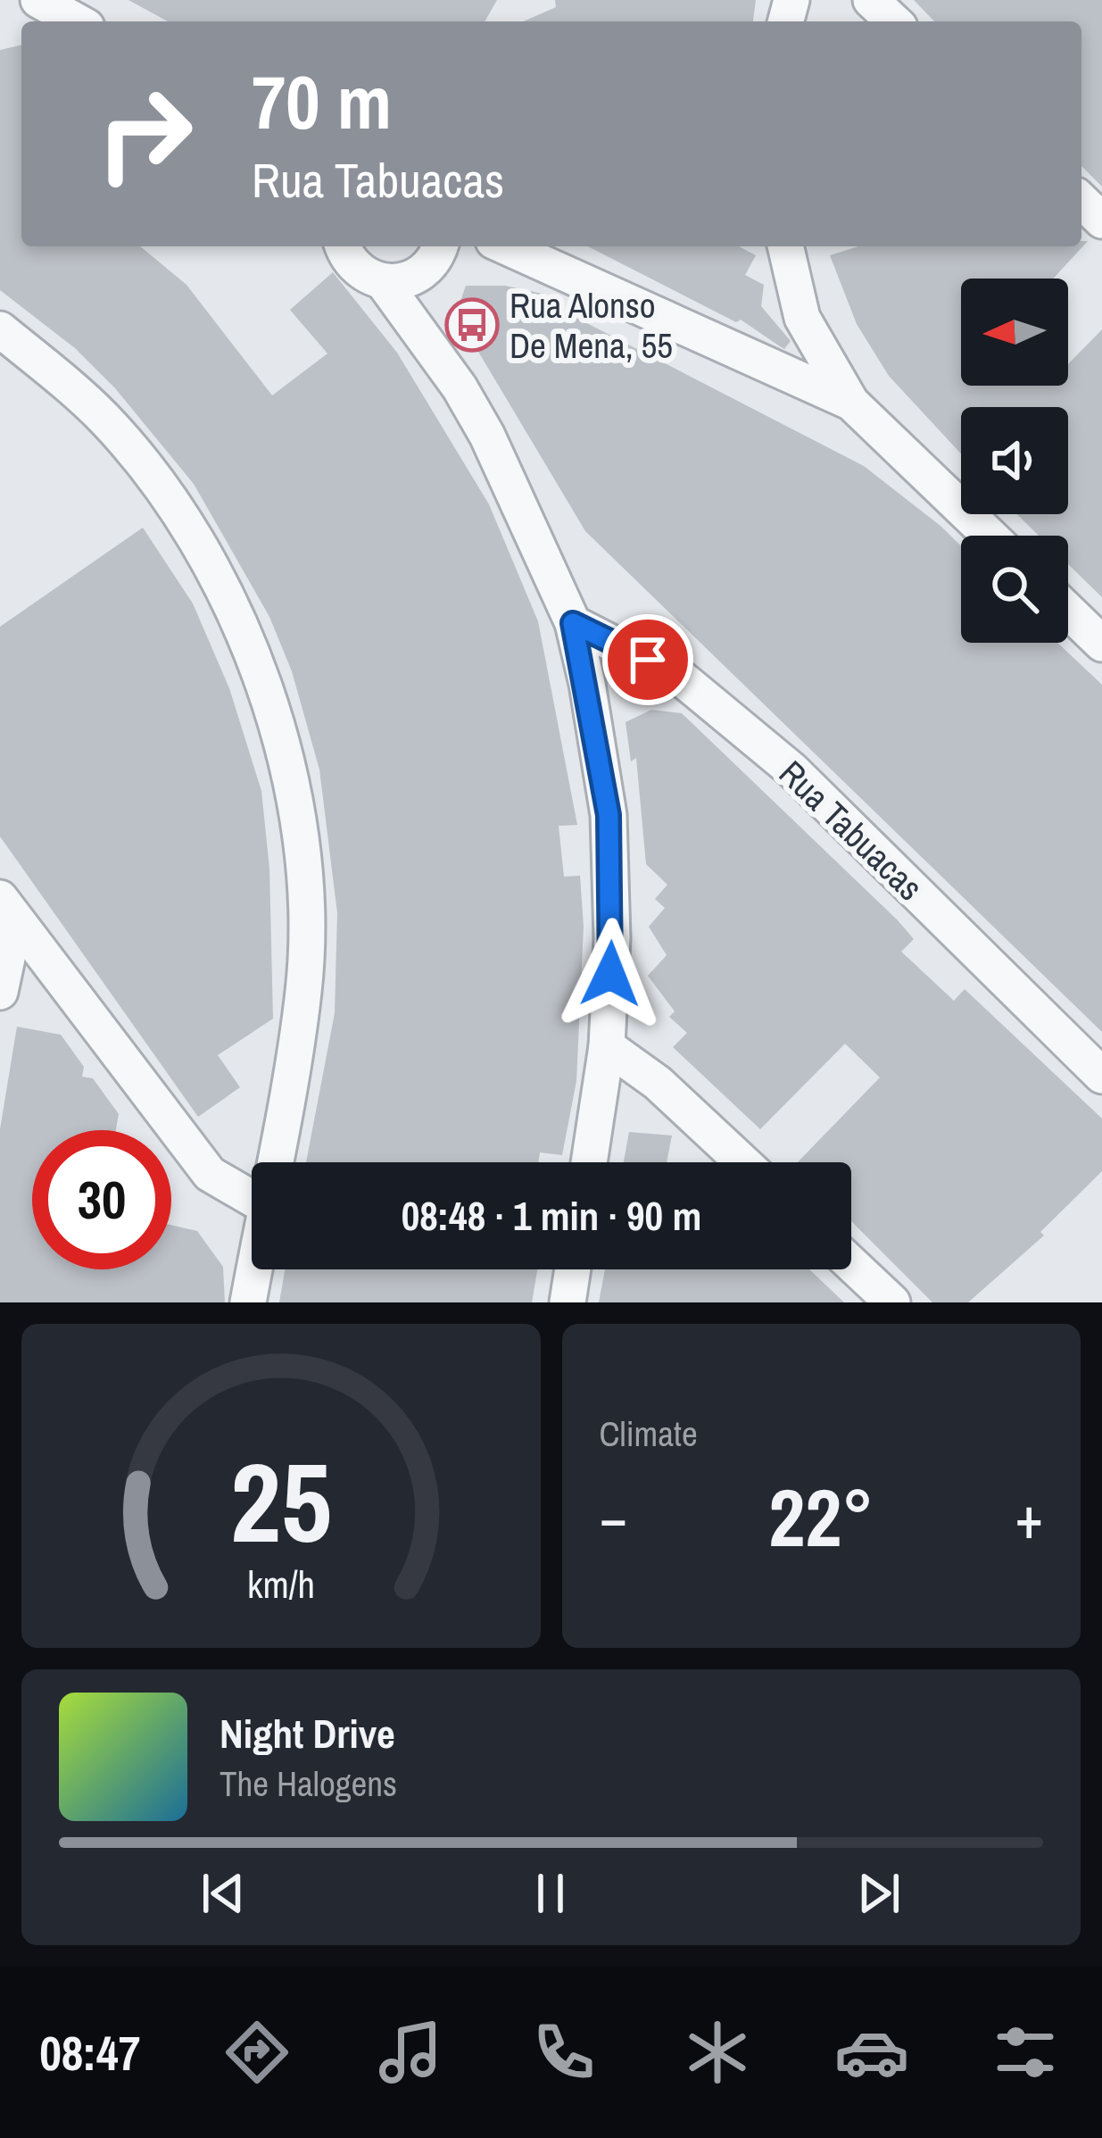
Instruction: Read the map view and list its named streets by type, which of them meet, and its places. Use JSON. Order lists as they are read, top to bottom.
{
  "streets": {
    "street": ["Rua Tabuacas"]
  },
  "places": {
    "bus stop": ["Rua Alonso De Mena, 55"]
  },
  "north": "left",
  "page": {
    "turn": ["70 m", "Rua Tabuacas"],
    "limit": "30",
    "trip": "08:48 · 1 min · 90 m",
    "tile": "Climate",
    "heat": ["−", "22°", "+"],
    "song": ["Night Drive", "The Halogens"],
    "tabs": "08:47",
    "gauge": ["25", "km/h"]
  }
}
